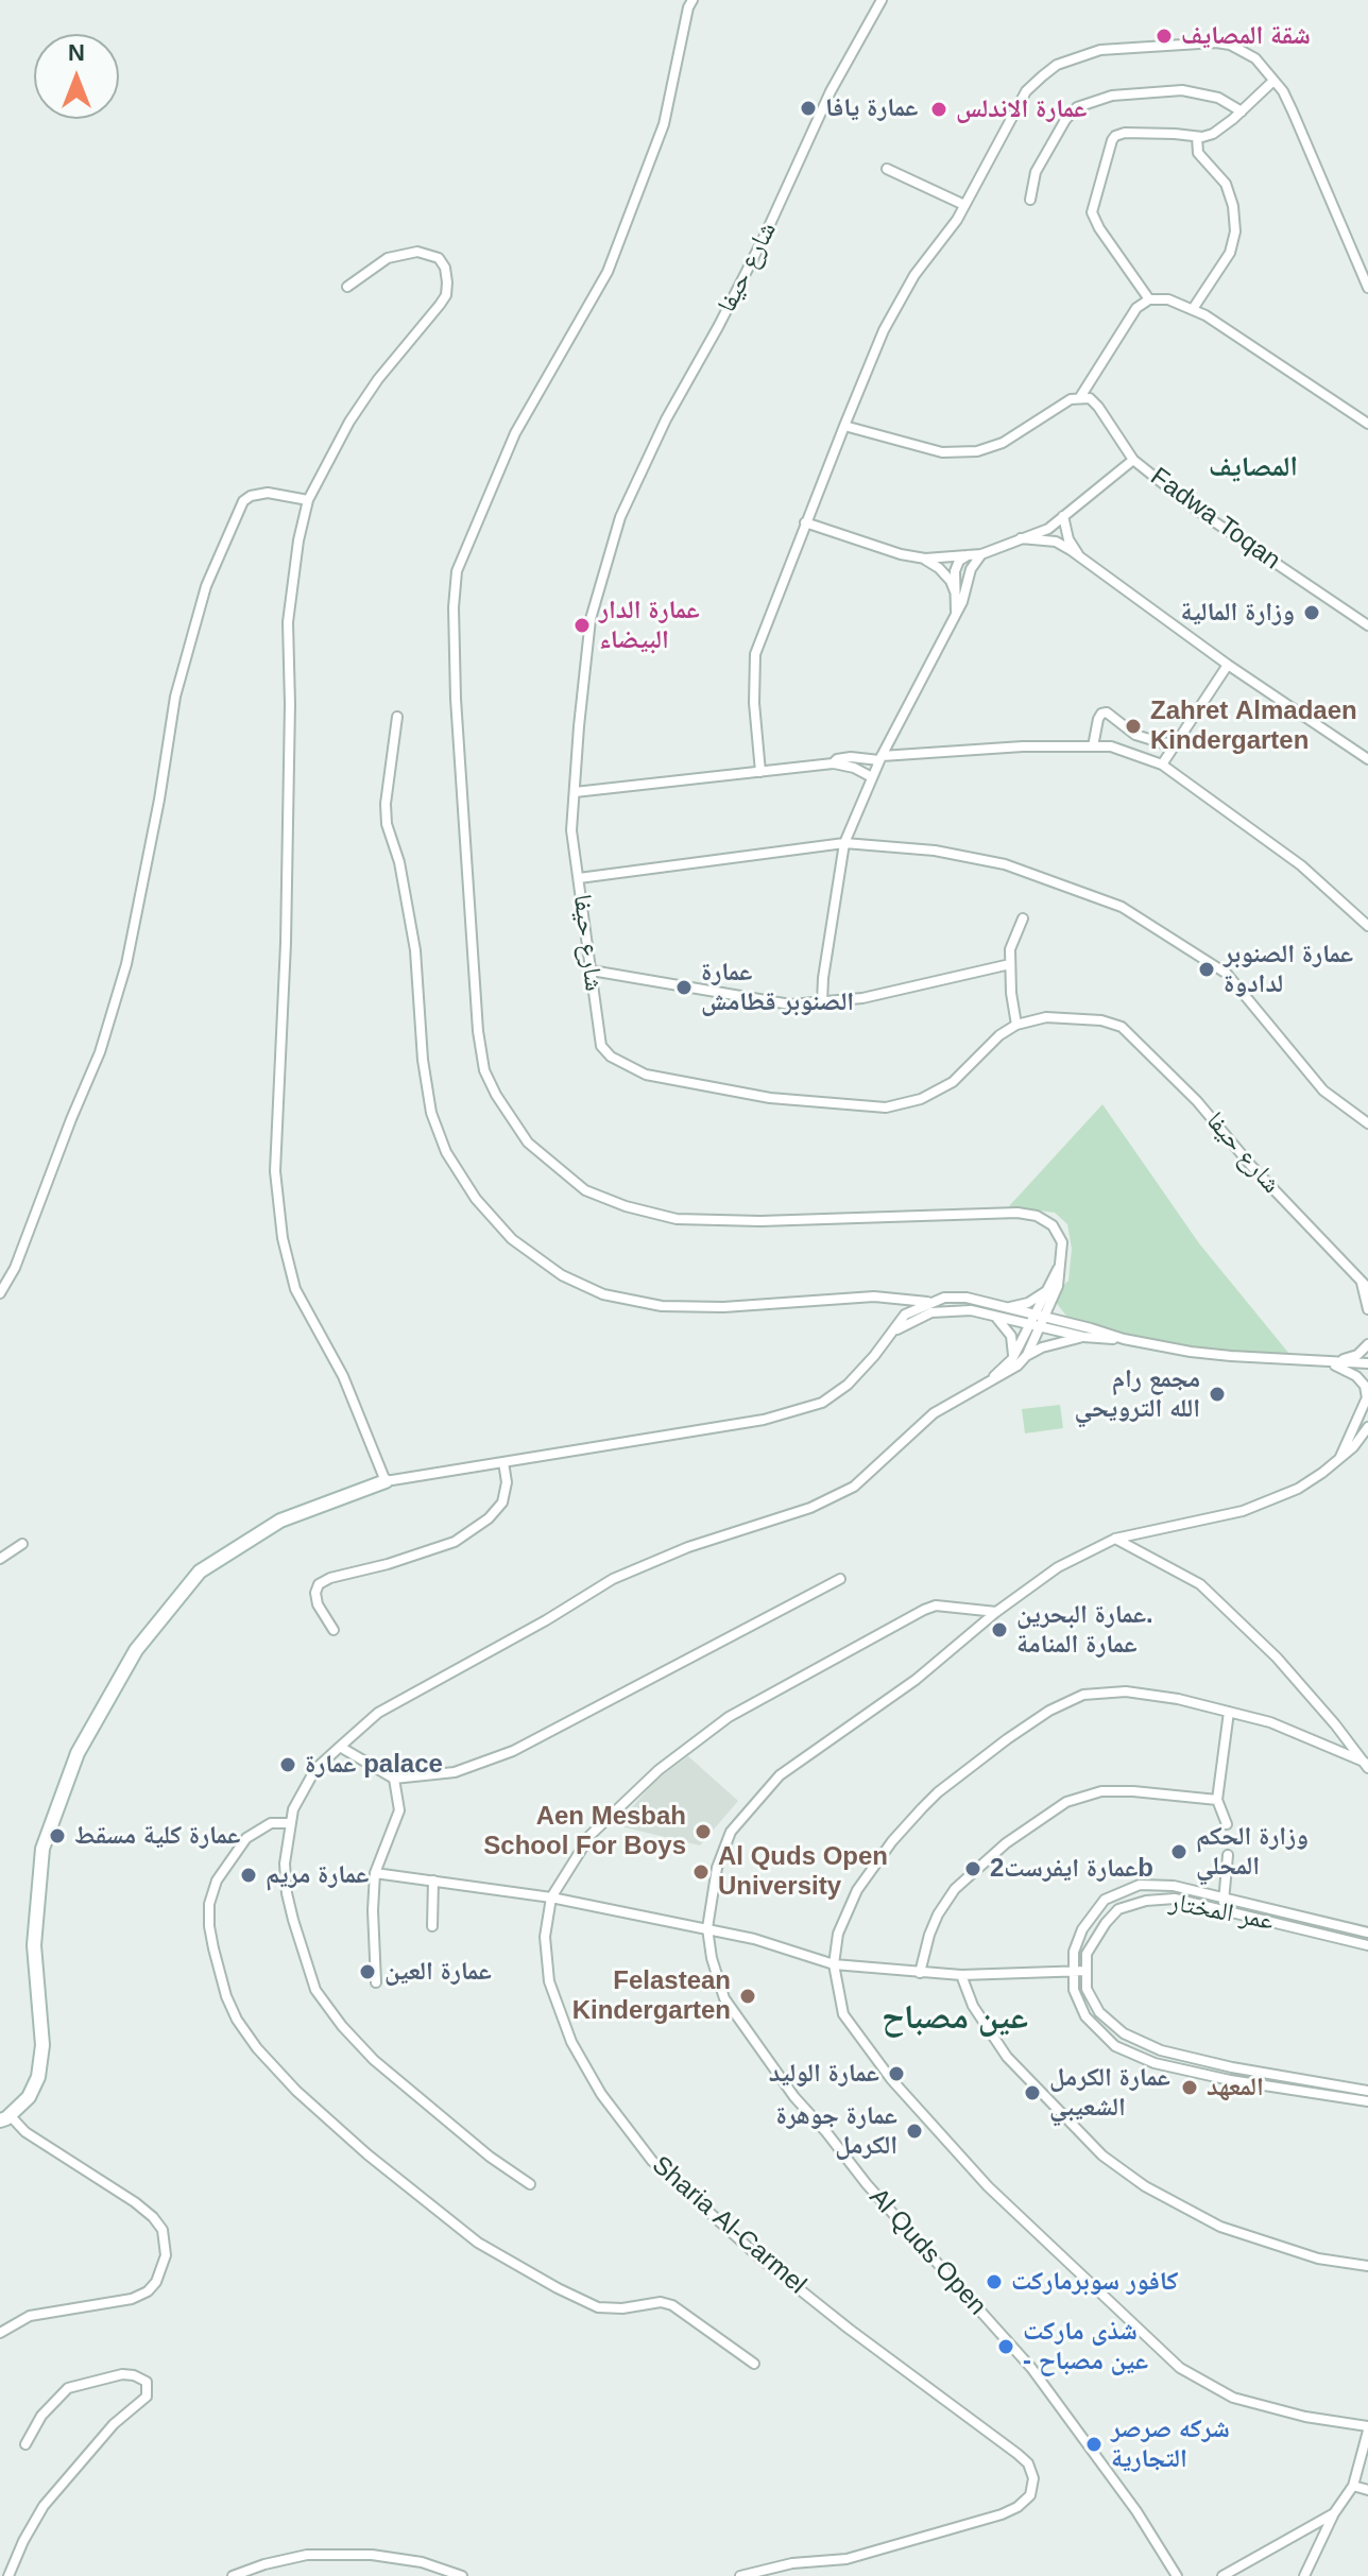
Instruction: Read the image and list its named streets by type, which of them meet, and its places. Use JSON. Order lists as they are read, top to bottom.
{
  "streets": {
    "street": [
      "شارع حيفا",
      "Fadwa Toqan",
      "عمر المختار",
      "Sharia Al-Carmel",
      "Al Quds Open"
    ]
  },
  "districts": ["المصايف", "عين مصباح"],
  "places": [
    "شقة المصايف",
    "عمارة يافا",
    "عمارة الاندلس",
    "وزارة المالية",
    "عمارة الدار البيضاء",
    "Zahret Almadaen Kindergarten",
    "عمارة الصنوبر لدادوة",
    "عمارة الصنوبر قطامش",
    "مجمع رام الله الترويحي",
    "عمارة البحرين. عمارة المنامة",
    "عمارة palace",
    "Aen Mesbah School For Boys",
    "عمارة كلية مسقط",
    "وزارة الحكم المحلي",
    "عمارة ايفرست2b",
    "Al Quds Open University",
    "عمارة مريم",
    "عمارة العين",
    "Felastean Kindergarten",
    "عمارة الوليد",
    "المعهد",
    "عمارة الكرمل الشعيبي",
    "عمارة جوهرة الكرمل",
    "كافور سوبرماركت",
    "شذى ماركت - عين مصباح",
    "شركه صرصر التجارية"
  ],
  "north": "top"
}
